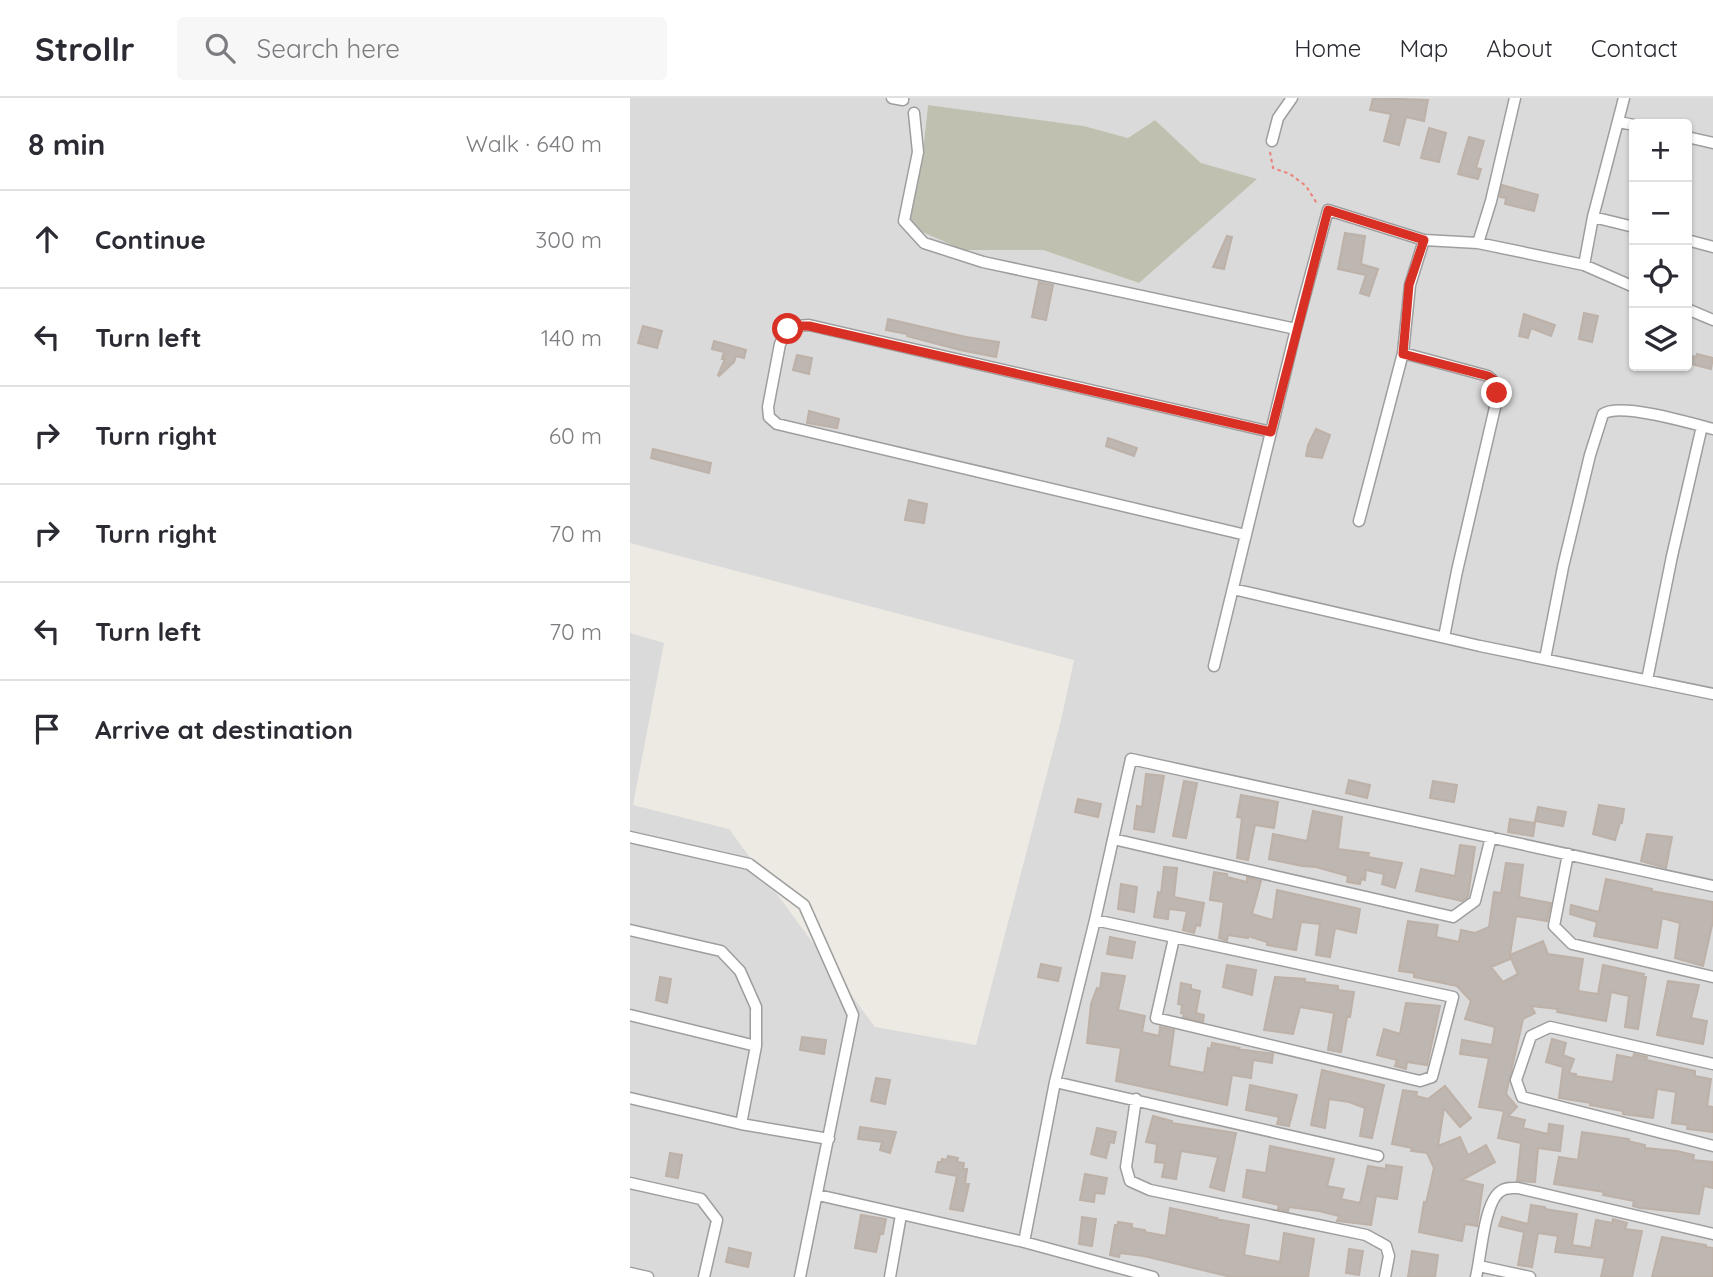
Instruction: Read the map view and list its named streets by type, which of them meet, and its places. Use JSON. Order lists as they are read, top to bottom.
{
  "page": {
    "header": "Strollr",
    "search": "Search here",
    "nav": [
      "Home",
      "Map",
      "About",
      "Contact"
    ],
    "heading": ["8 min", "Walk · 640 m"],
    "map_buttons": ["+", "−"],
    "list": [
      ["Continue", "300 m"],
      ["Turn left", "140 m"],
      ["Turn right", "60 m"],
      ["Turn right", "70 m"],
      ["Turn left", "70 m"],
      "Arrive at destination"
    ]
  }
}
